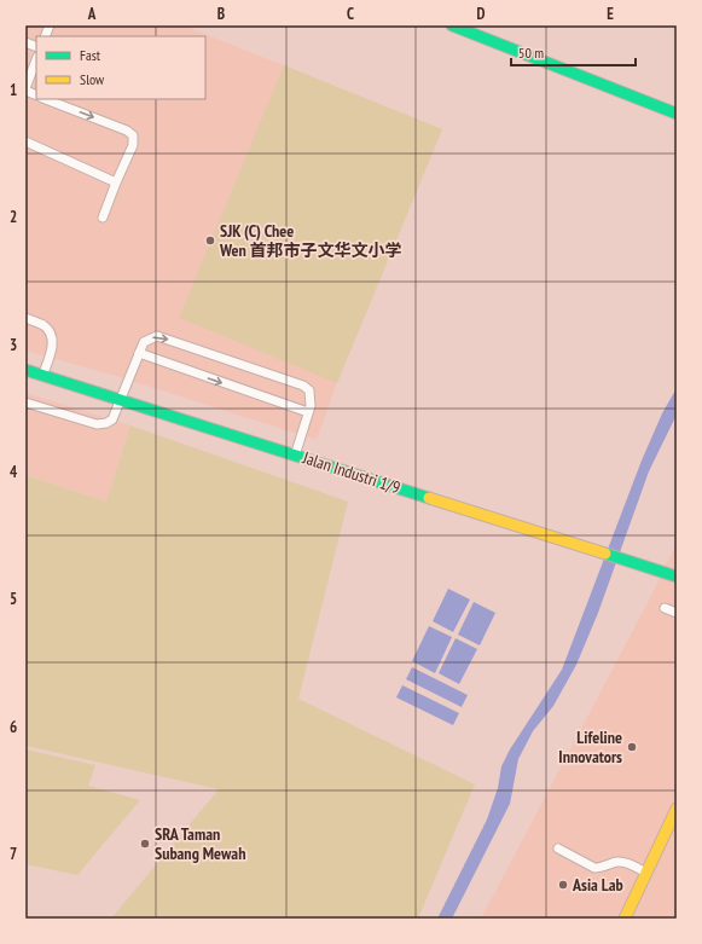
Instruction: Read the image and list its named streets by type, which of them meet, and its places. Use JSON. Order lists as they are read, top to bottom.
{
  "streets": {
    "street": ["Jalan Industri 1/9"]
  },
  "places": [
    "SJK (C) Chee Wen 首邦市子文华文小学",
    "Lifeline Innovators",
    "SRA Taman Subang Mewah",
    "Asia Lab"
  ],
  "legend": ["Fast", "Slow"],
  "scale_bar": "50 m",
  "grid": {
    "columns": [
      "A",
      "B",
      "C",
      "D",
      "E"
    ],
    "rows": [
      "1",
      "2",
      "3",
      "4",
      "5",
      "6",
      "7"
    ]
  }
}
